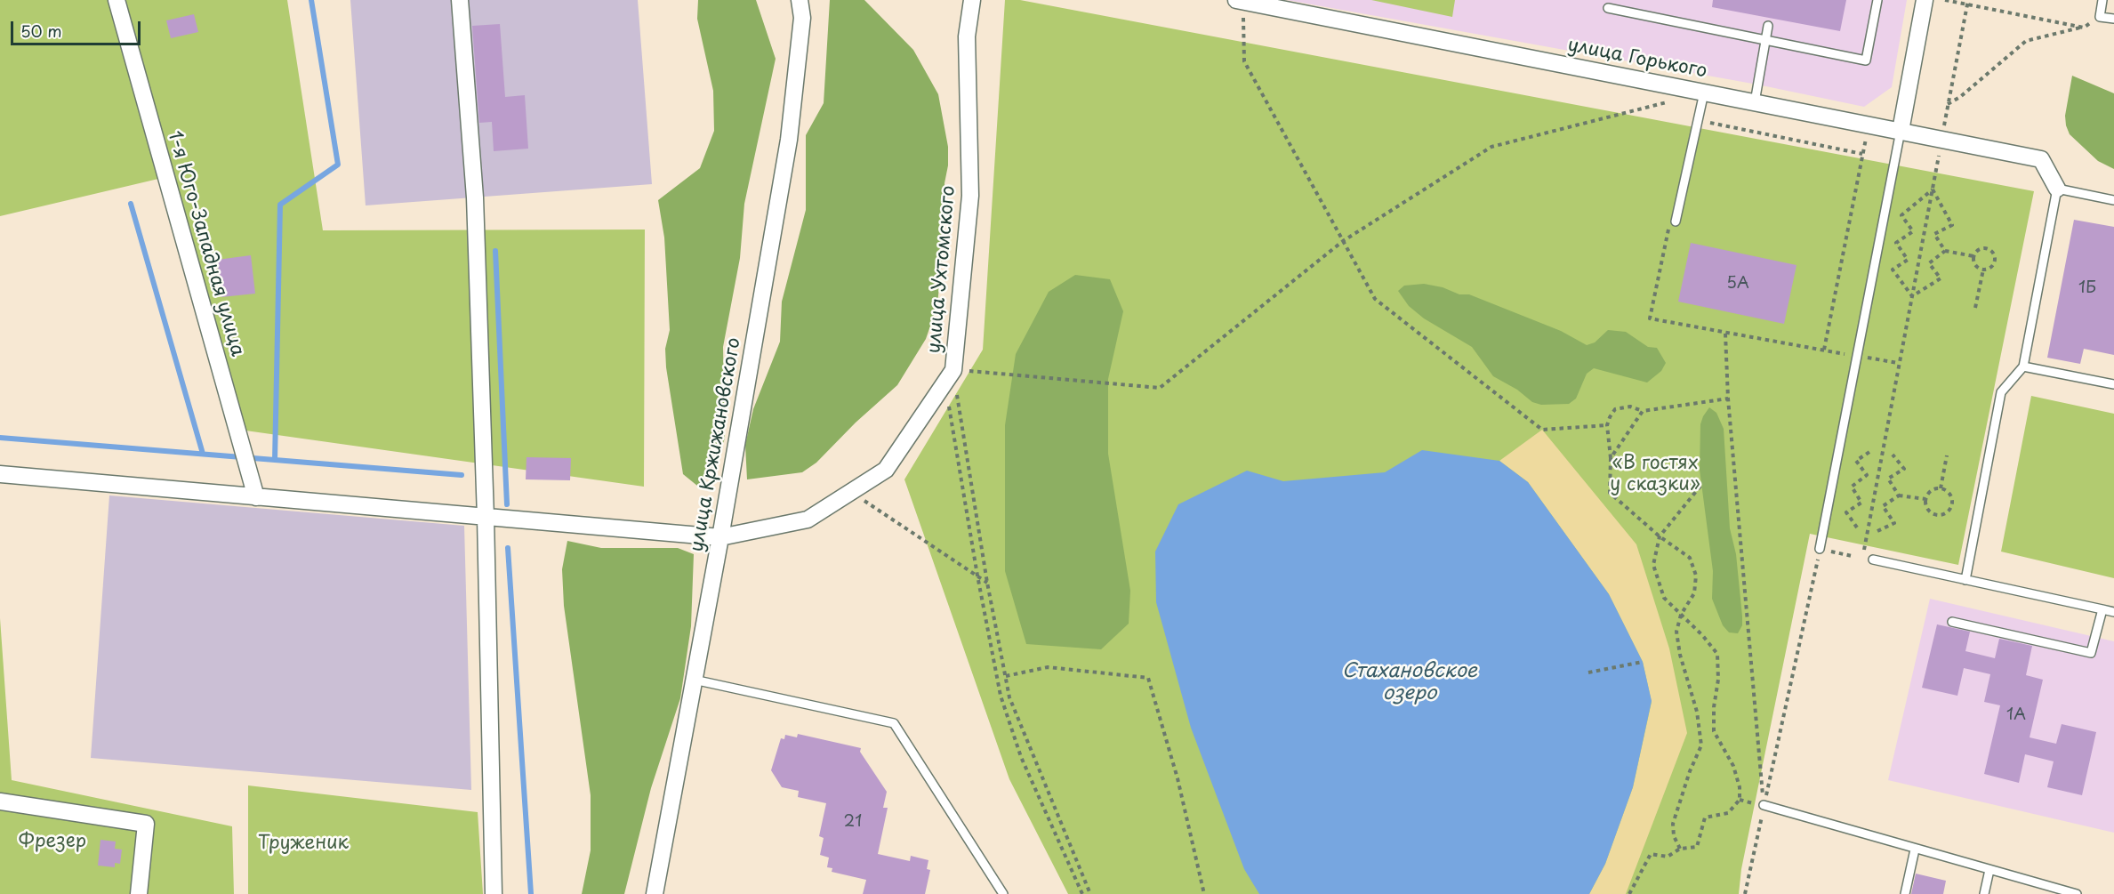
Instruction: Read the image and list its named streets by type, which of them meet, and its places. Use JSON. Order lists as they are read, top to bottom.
{
  "streets": {
    "street": [
      "улица Горького",
      "1-я Юго-Западная улица",
      "улица Ухтомского",
      "улица Кржижановского"
    ]
  },
  "crossings": [
    ["1-я Юго-Западная улица", "улица Ухтомского"],
    ["улица Ухтомского", "улица Кржижановского"]
  ],
  "water": ["Стахановское озеро"],
  "parks": ["«В гостях у сказки»", "Фрезер", "Труженик"],
  "house_numbers": [
    "5А",
    "1Б",
    "1А",
    "21"
  ],
  "scale_bar": "50 m"
}
